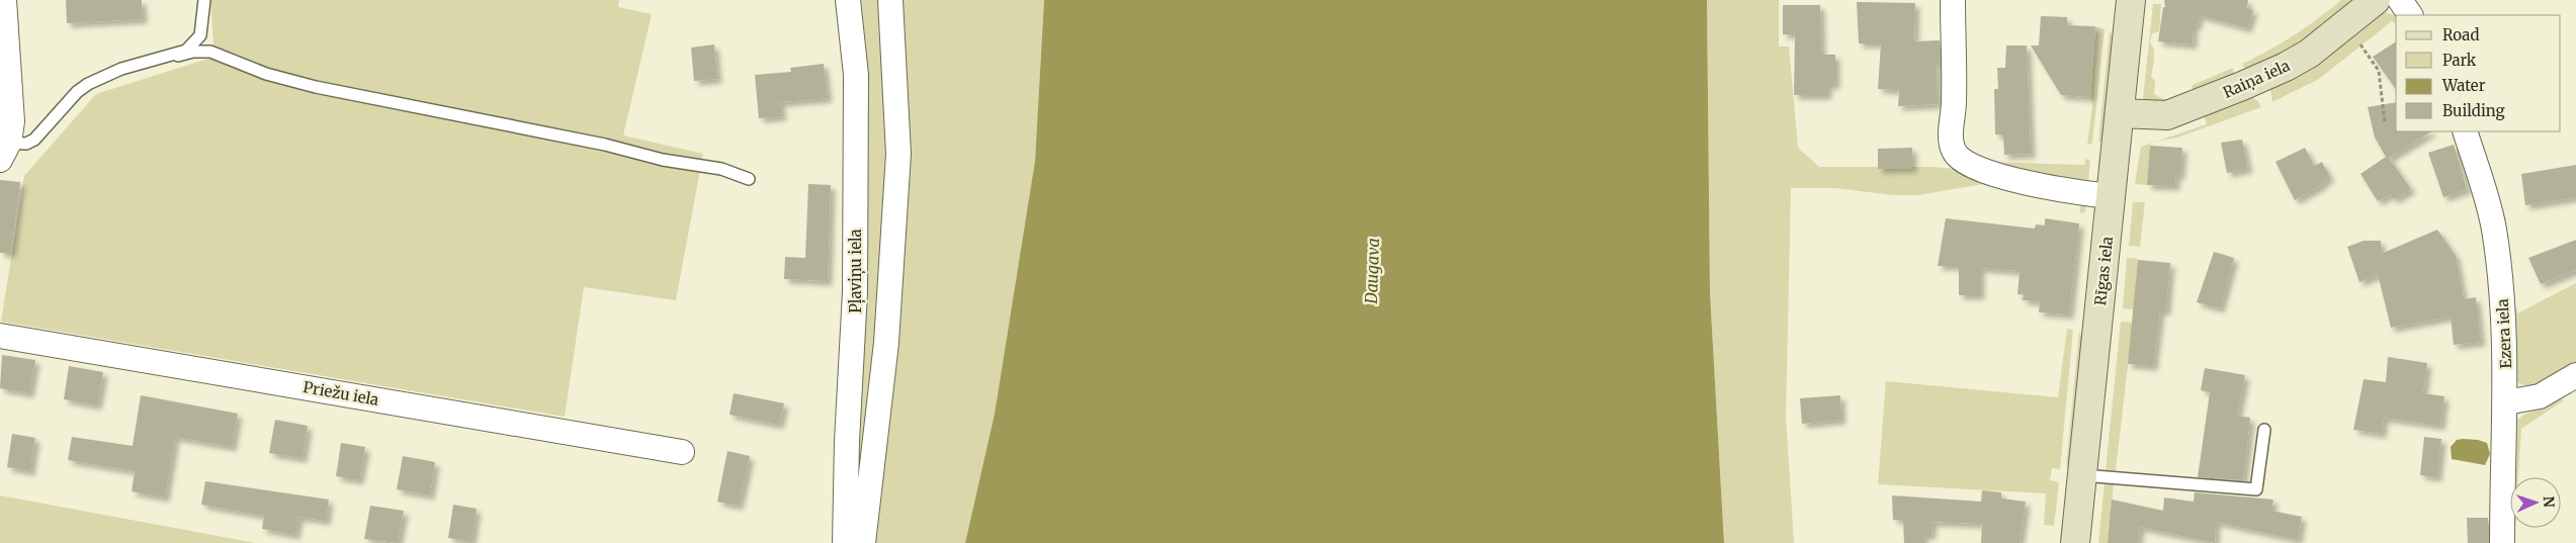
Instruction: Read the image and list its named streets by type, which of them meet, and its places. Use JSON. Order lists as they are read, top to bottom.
{
  "streets": {
    "main road": ["Raiņa iela", "Rīgas iela"],
    "street": ["Pļaviņu iela", "Ezera iela", "Priežu iela"]
  },
  "crossings": [
    ["Raiņa iela", "Rīgas iela"]
  ],
  "water": ["Daugava"],
  "legend": [
    "Road",
    "Park",
    "Water",
    "Building"
  ],
  "north": "right"
}
